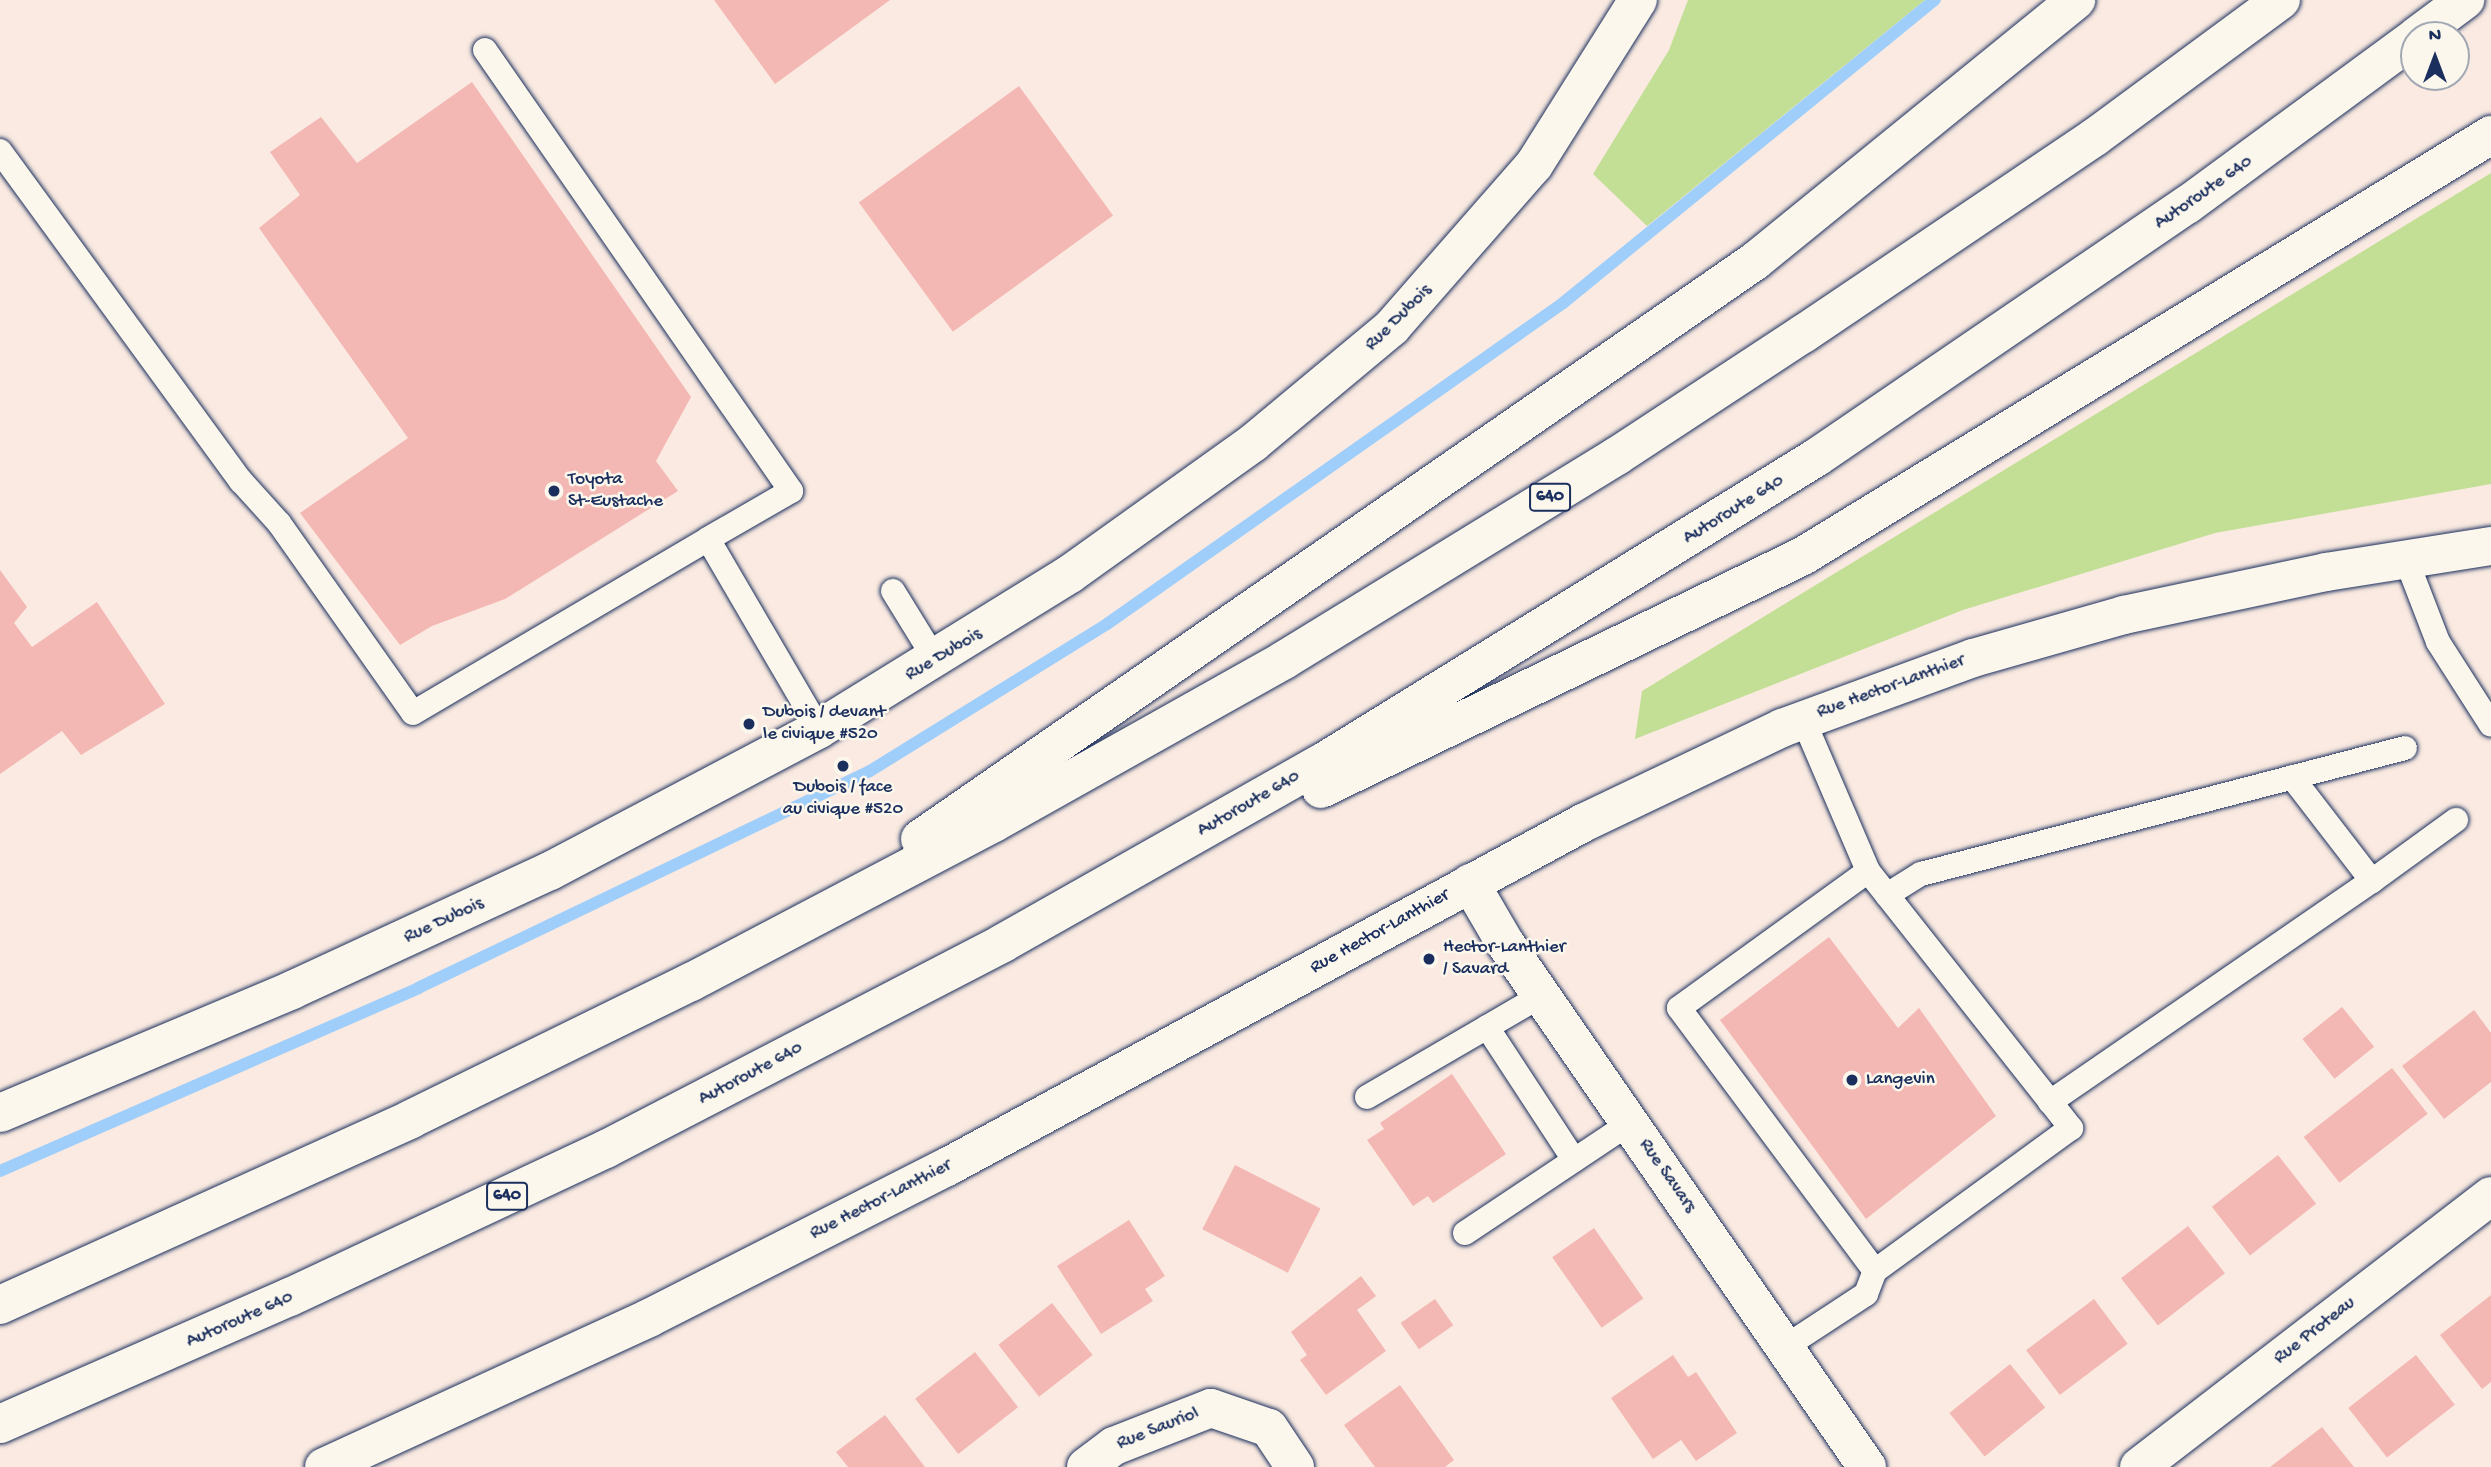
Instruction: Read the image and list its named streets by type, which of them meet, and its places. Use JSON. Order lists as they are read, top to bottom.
{
  "streets": {
    "main road": [
      "Autoroute 640",
      "Rue Dubois",
      "640",
      "Rue Hector-Lanthier",
      "Rue Savars",
      "Rue Proteau",
      "Rue Sauriol"
    ]
  },
  "crossings": [
    ["Rue Hector-Lanthier", "Rue Savars"]
  ],
  "places": [
    "Toyota St-Eustache",
    "Dubois / devant le civique #520",
    "Dubois / face au civique #520",
    "Hector-Lanthier / Savard",
    "Langevin"
  ],
  "north": "top"
}
